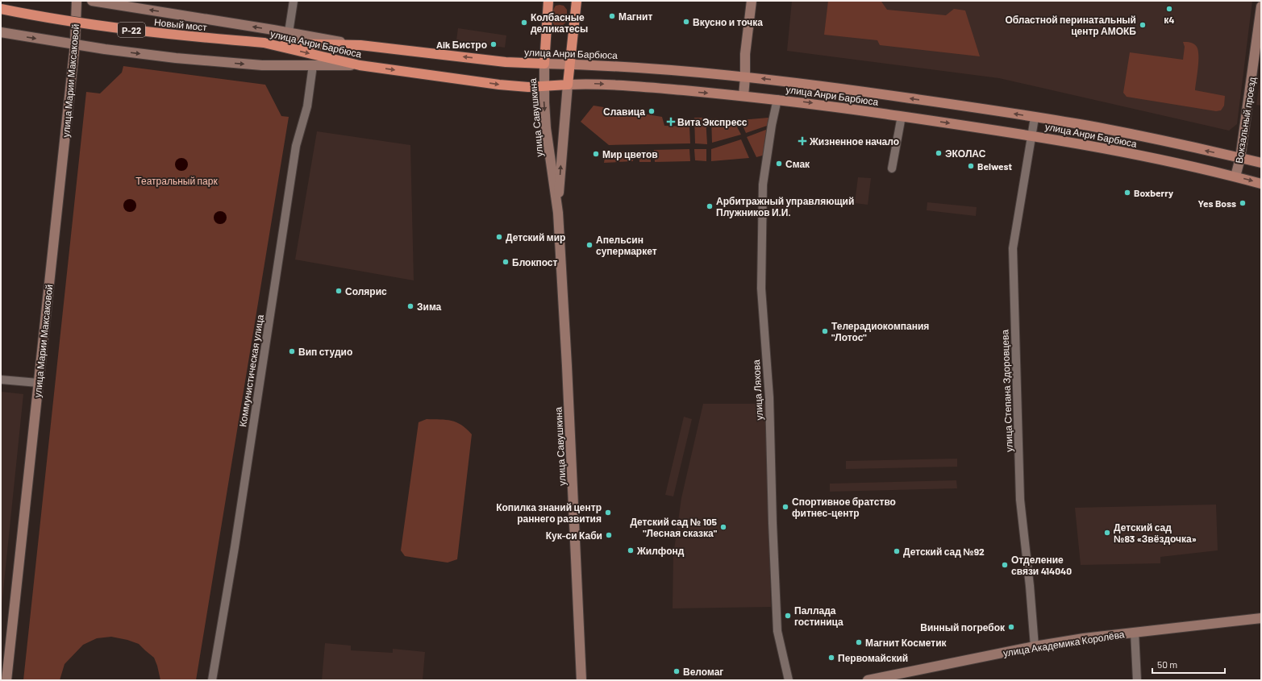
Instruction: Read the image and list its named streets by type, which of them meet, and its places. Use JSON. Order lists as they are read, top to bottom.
{
  "streets": {
    "highway": [
      "Новый мост",
      "Р-22",
      "улица Анри Барбюса",
      "улица Савушкина"
    ],
    "main road": ["улица Марии Максаковой", "Вокзальный проезд", "улица Академика Королёва"],
    "street": ["Коммунистическая улица", "улица Ляхова", "улица Степана Здоровцева"]
  },
  "crossings": [
    ["Новый мост", "улица Анри Барбюса"],
    ["улица Анри Барбюса", "улица Савушкина"],
    ["улица Анри Барбюса", "Вокзальный проезд"],
    ["улица Анри Барбюса", "улица Ляхова"],
    ["улица Анри Барбюса", "улица Степана Здоровцева"],
    ["улица Степана Здоровцева", "улица Академика Королёва"]
  ],
  "parks": ["Театральный парк"],
  "places": {
    "other": [
      "к4",
      "Магнит",
      "Вкусно и точка",
      "Колбасные деликатесы",
      "Областной перинатальный центр АМОКБ",
      "Aik Бистро",
      "Славица",
      "ЭКОЛАС",
      "Мир цветов",
      "Смак",
      "Belwest",
      "Boxberry",
      "Yes Boss",
      "Арбитражный управляющий Плужников И.И.",
      "Детский мир",
      "Апельсин супермаркет",
      "Блокпост",
      "Солярис",
      "Зима",
      "Телерадиокомпания \"Лотос\"",
      "Вип студио",
      "Спортивное братство фитнес-центр",
      "Копилка знаний центр раннего развития",
      "Детский сад № 105 \"Лесная сказка\"",
      "Детский сад №83 «Звёздочка»",
      "Кук-си Каби",
      "Жилфонд",
      "Детский сад №92",
      "Отделение связи 414040",
      "Паллада гостиница",
      "Винный погребок",
      "Магнит Косметик",
      "Первомайский",
      "Веломаг"
    ],
    "health": ["Вита Экспресс", "Жизненное начало"]
  },
  "scale_bar": "50 m"
}
